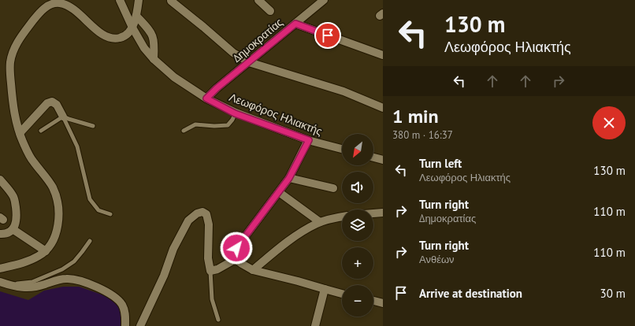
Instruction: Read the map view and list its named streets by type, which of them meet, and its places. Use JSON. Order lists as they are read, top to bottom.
{
  "streets": {
    "street": ["Δημοκρατίας", "Λεωφόρος Ηλιακτής"]
  },
  "crossings": [
    ["Δημοκρατίας", "Λεωφόρος Ηλιακτής"]
  ],
  "north": "bottom left",
  "page": {
    "turn": ["130 m", "Λεωφόρος Ηλιακτής"],
    "heading": ["1 min", "380 m · 16:37"],
    "map_buttons": ["+", "−"],
    "list": [
      {
        "name": "Turn left",
        "note": "Λεωφόρος Ηλιακτής",
        "value": "130 m"
      },
      {
        "name": "Turn right",
        "note": "Δημοκρατίας",
        "value": "110 m"
      },
      {
        "name": "Turn right",
        "note": "Ανθέων",
        "value": "110 m"
      },
      {
        "name": "Arrive at destination",
        "value": "30 m"
      }
    ]
  }
}
